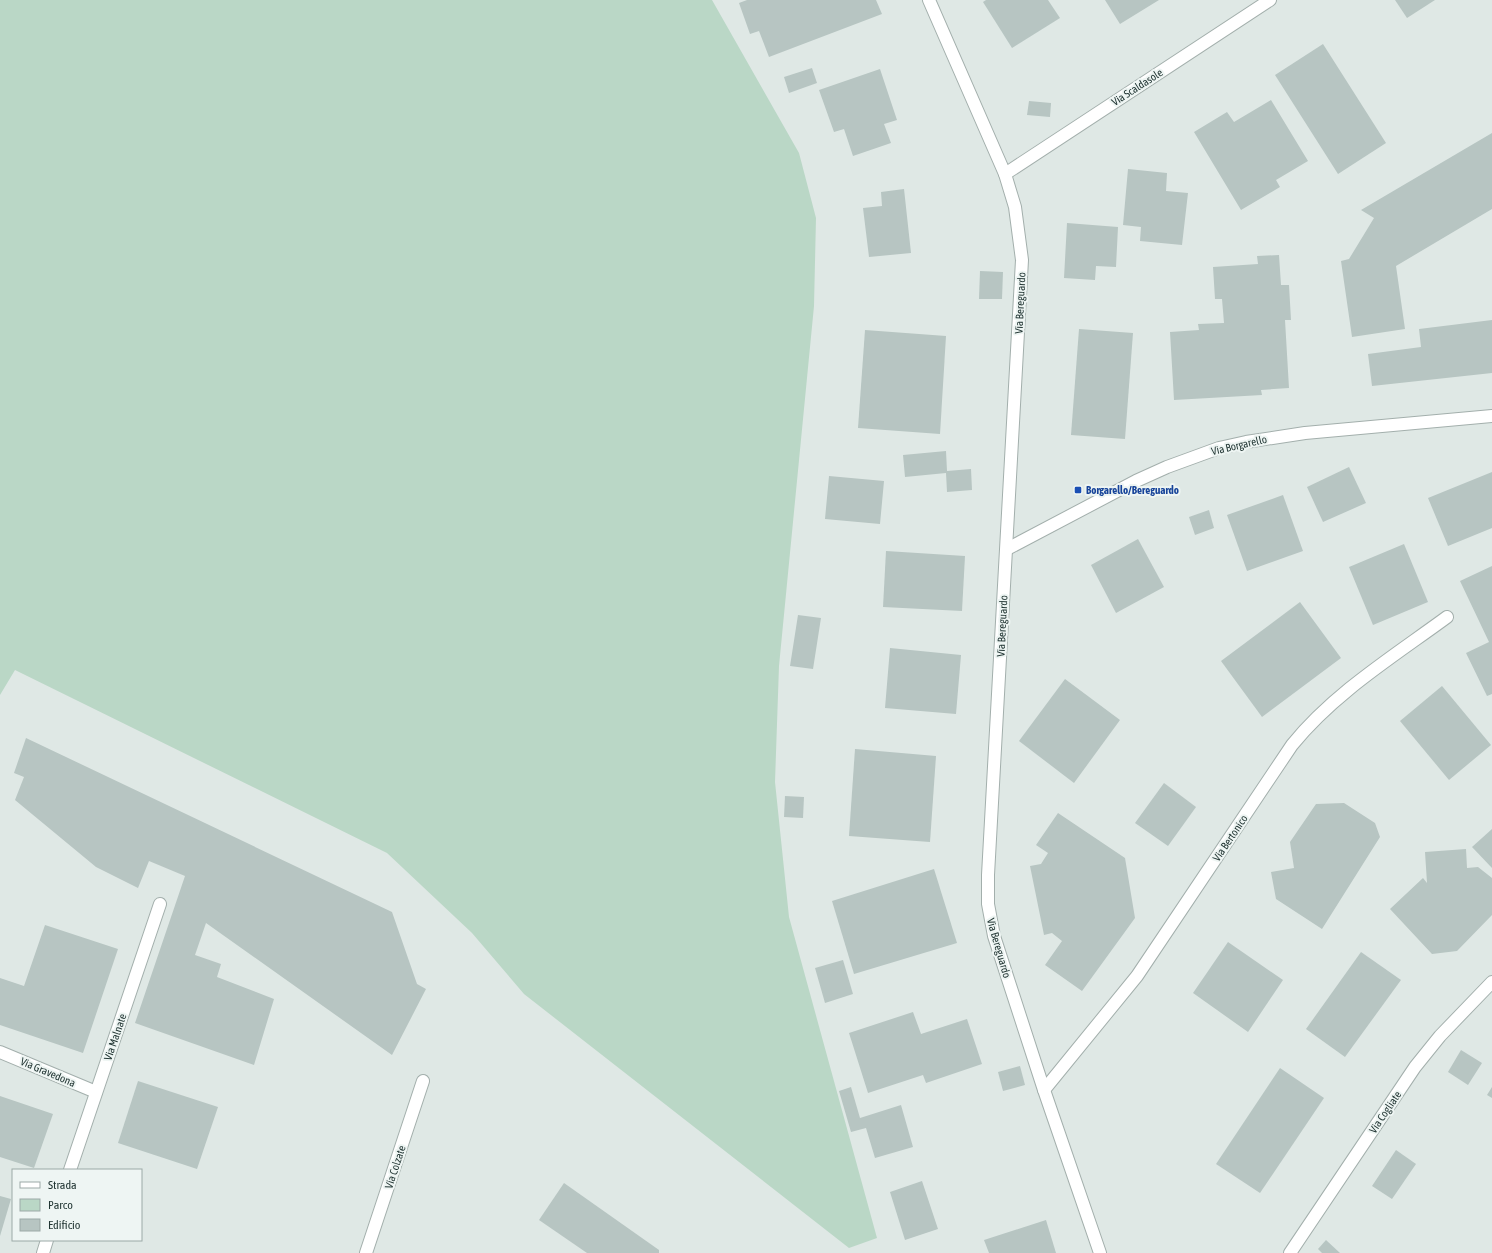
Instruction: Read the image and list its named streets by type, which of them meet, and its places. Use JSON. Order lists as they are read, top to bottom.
{
  "streets": {
    "street": [
      "Via Scaldasole",
      "Via Bereguardo",
      "Via Borgarello",
      "Via Bertonico",
      "Via Malnate",
      "Via Gravedona",
      "Via Cogliate",
      "Via Colzate"
    ]
  },
  "crossings": [
    ["Via Scaldasole", "Via Bereguardo"],
    ["Via Bereguardo", "Via Borgarello"],
    ["Via Bereguardo", "Via Bertonico"],
    ["Via Malnate", "Via Gravedona"]
  ],
  "places": {
    "transit": ["Borgarello/Bereguardo"]
  },
  "legend": ["Strada", "Parco", "Edificio"]
}
